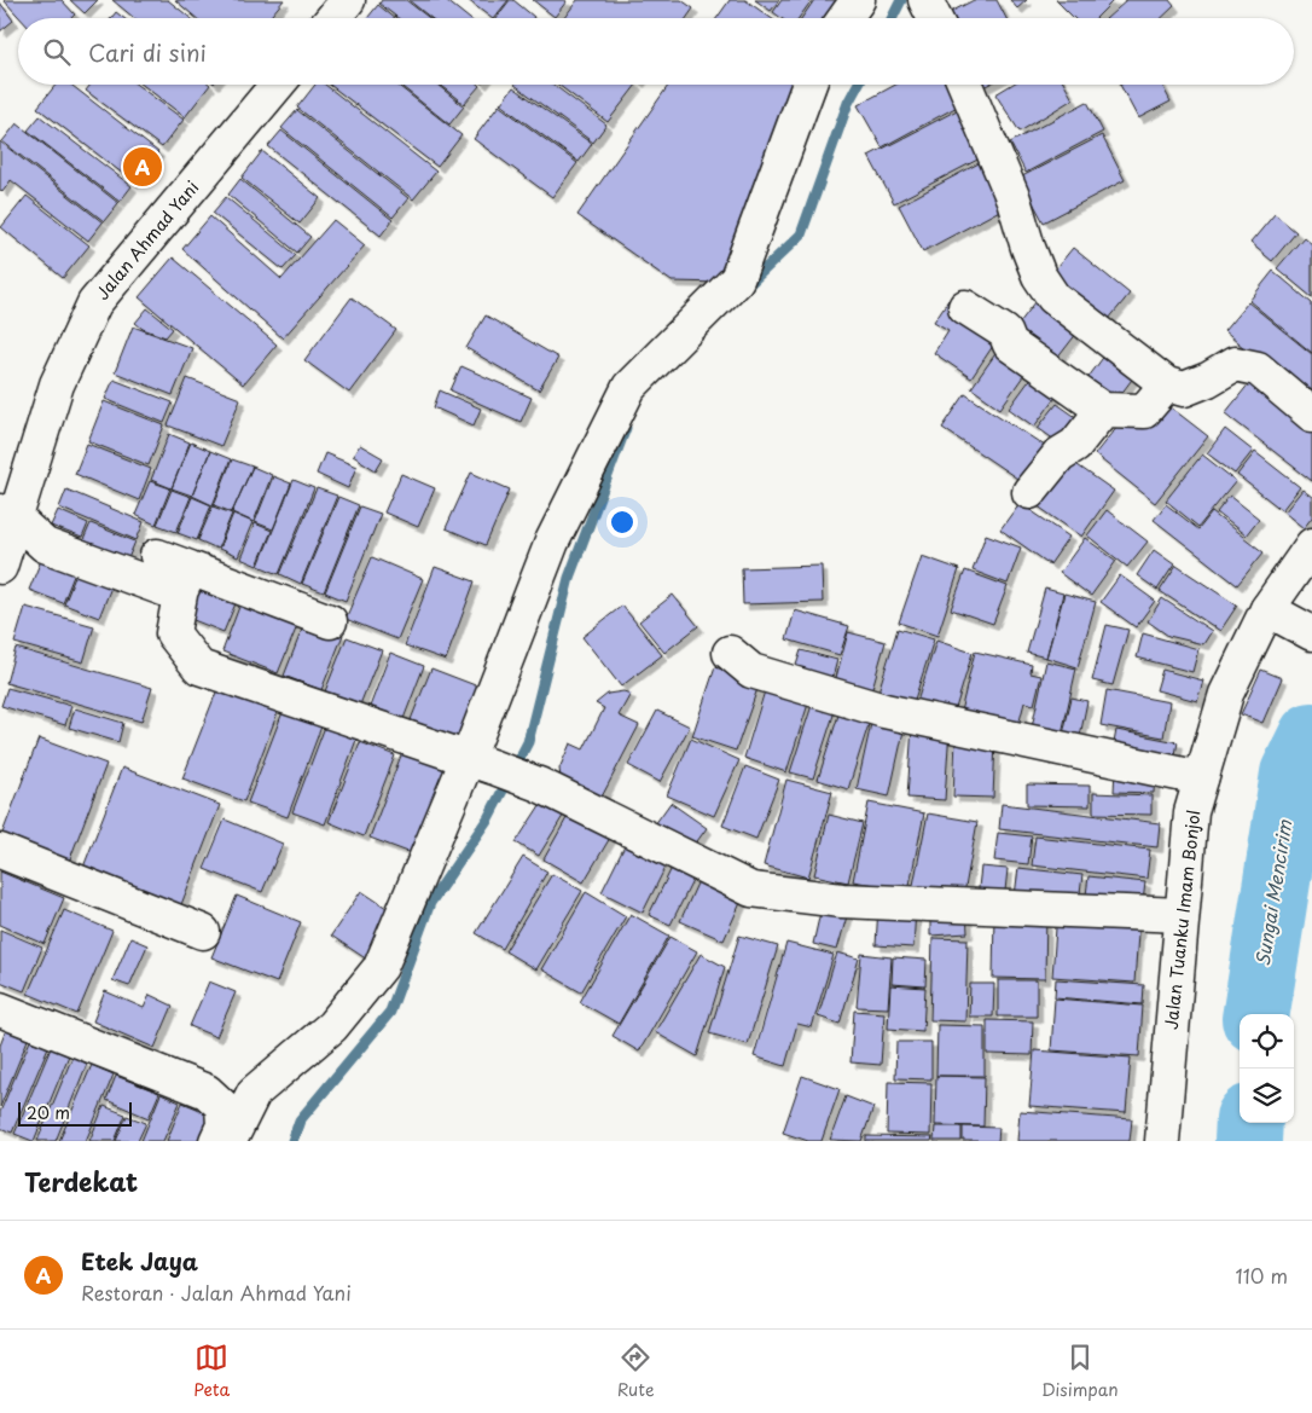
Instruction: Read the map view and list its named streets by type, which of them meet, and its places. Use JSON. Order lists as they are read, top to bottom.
{
  "streets": {
    "street": ["Jalan Ahmad Yani", "Jalan Tuanku Imam Bonjol"]
  },
  "water": ["Sungai Mencirim"],
  "scale_bar": "20 m",
  "page": {
    "search": "Cari di sini",
    "pins": "A",
    "scale": "20 m",
    "heading": "Terdekat",
    "list": [
      {
        "mark": "A",
        "name": "Etek Jaya",
        "note": "Restoran · Jalan Ahmad Yani",
        "value": "110 m"
      }
    ],
    "nav": ["Peta", "Rute", "Disimpan"]
  }
}
